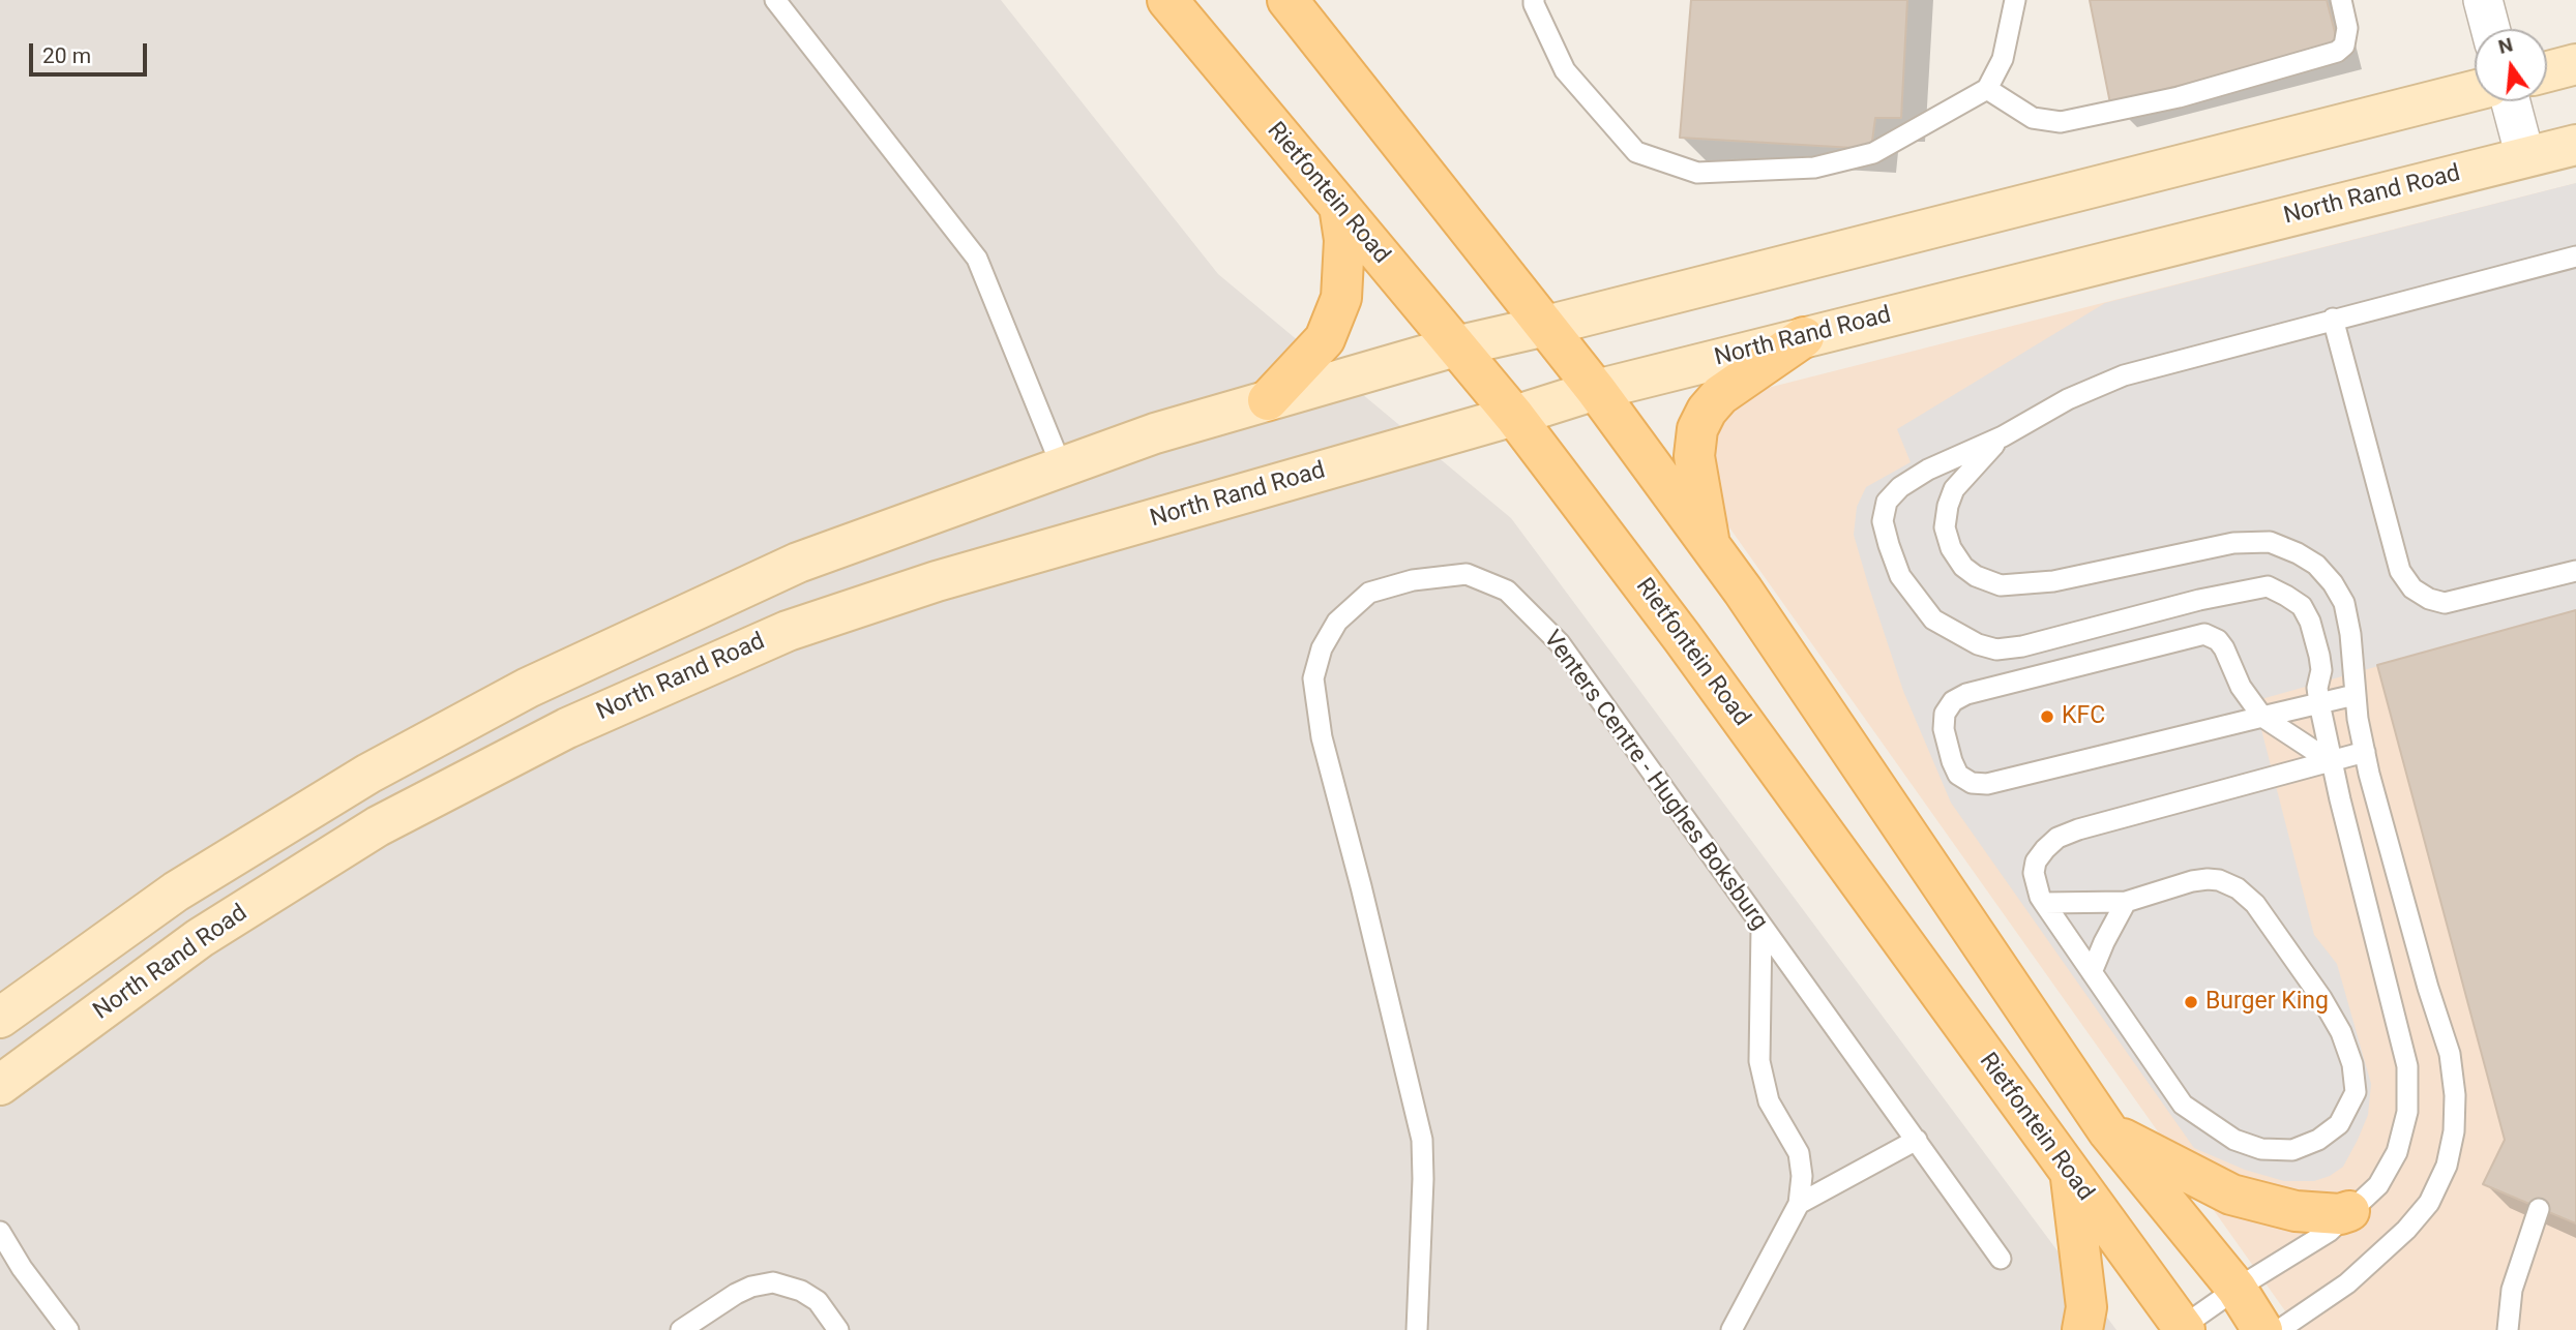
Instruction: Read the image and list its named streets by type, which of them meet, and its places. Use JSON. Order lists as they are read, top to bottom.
{
  "streets": {
    "main road": ["Rietfontein Road", "North Rand Road"],
    "lane": ["Venters Centre - Hughes Boksburg"]
  },
  "crossings": [
    ["Rietfontein Road", "North Rand Road"]
  ],
  "places": ["KFC", "Burger King"],
  "scale_bar": "20 m",
  "north": "top"
}
